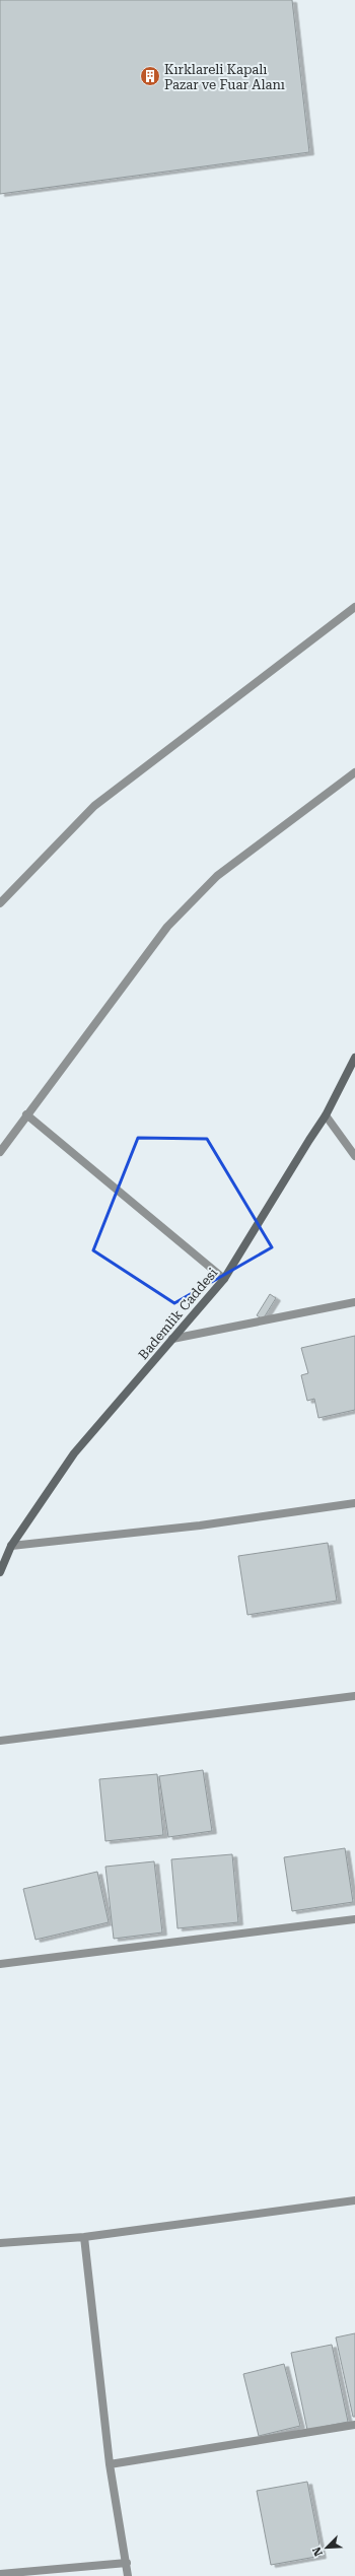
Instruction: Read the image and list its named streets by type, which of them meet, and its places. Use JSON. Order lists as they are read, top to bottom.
{
  "streets": {
    "street": ["Bademlik Caddesi"]
  },
  "places": {
    "building": ["Kırklareli Kapalı Pazar ve Fuar Alanı"]
  },
  "north": "bottom left"
}
